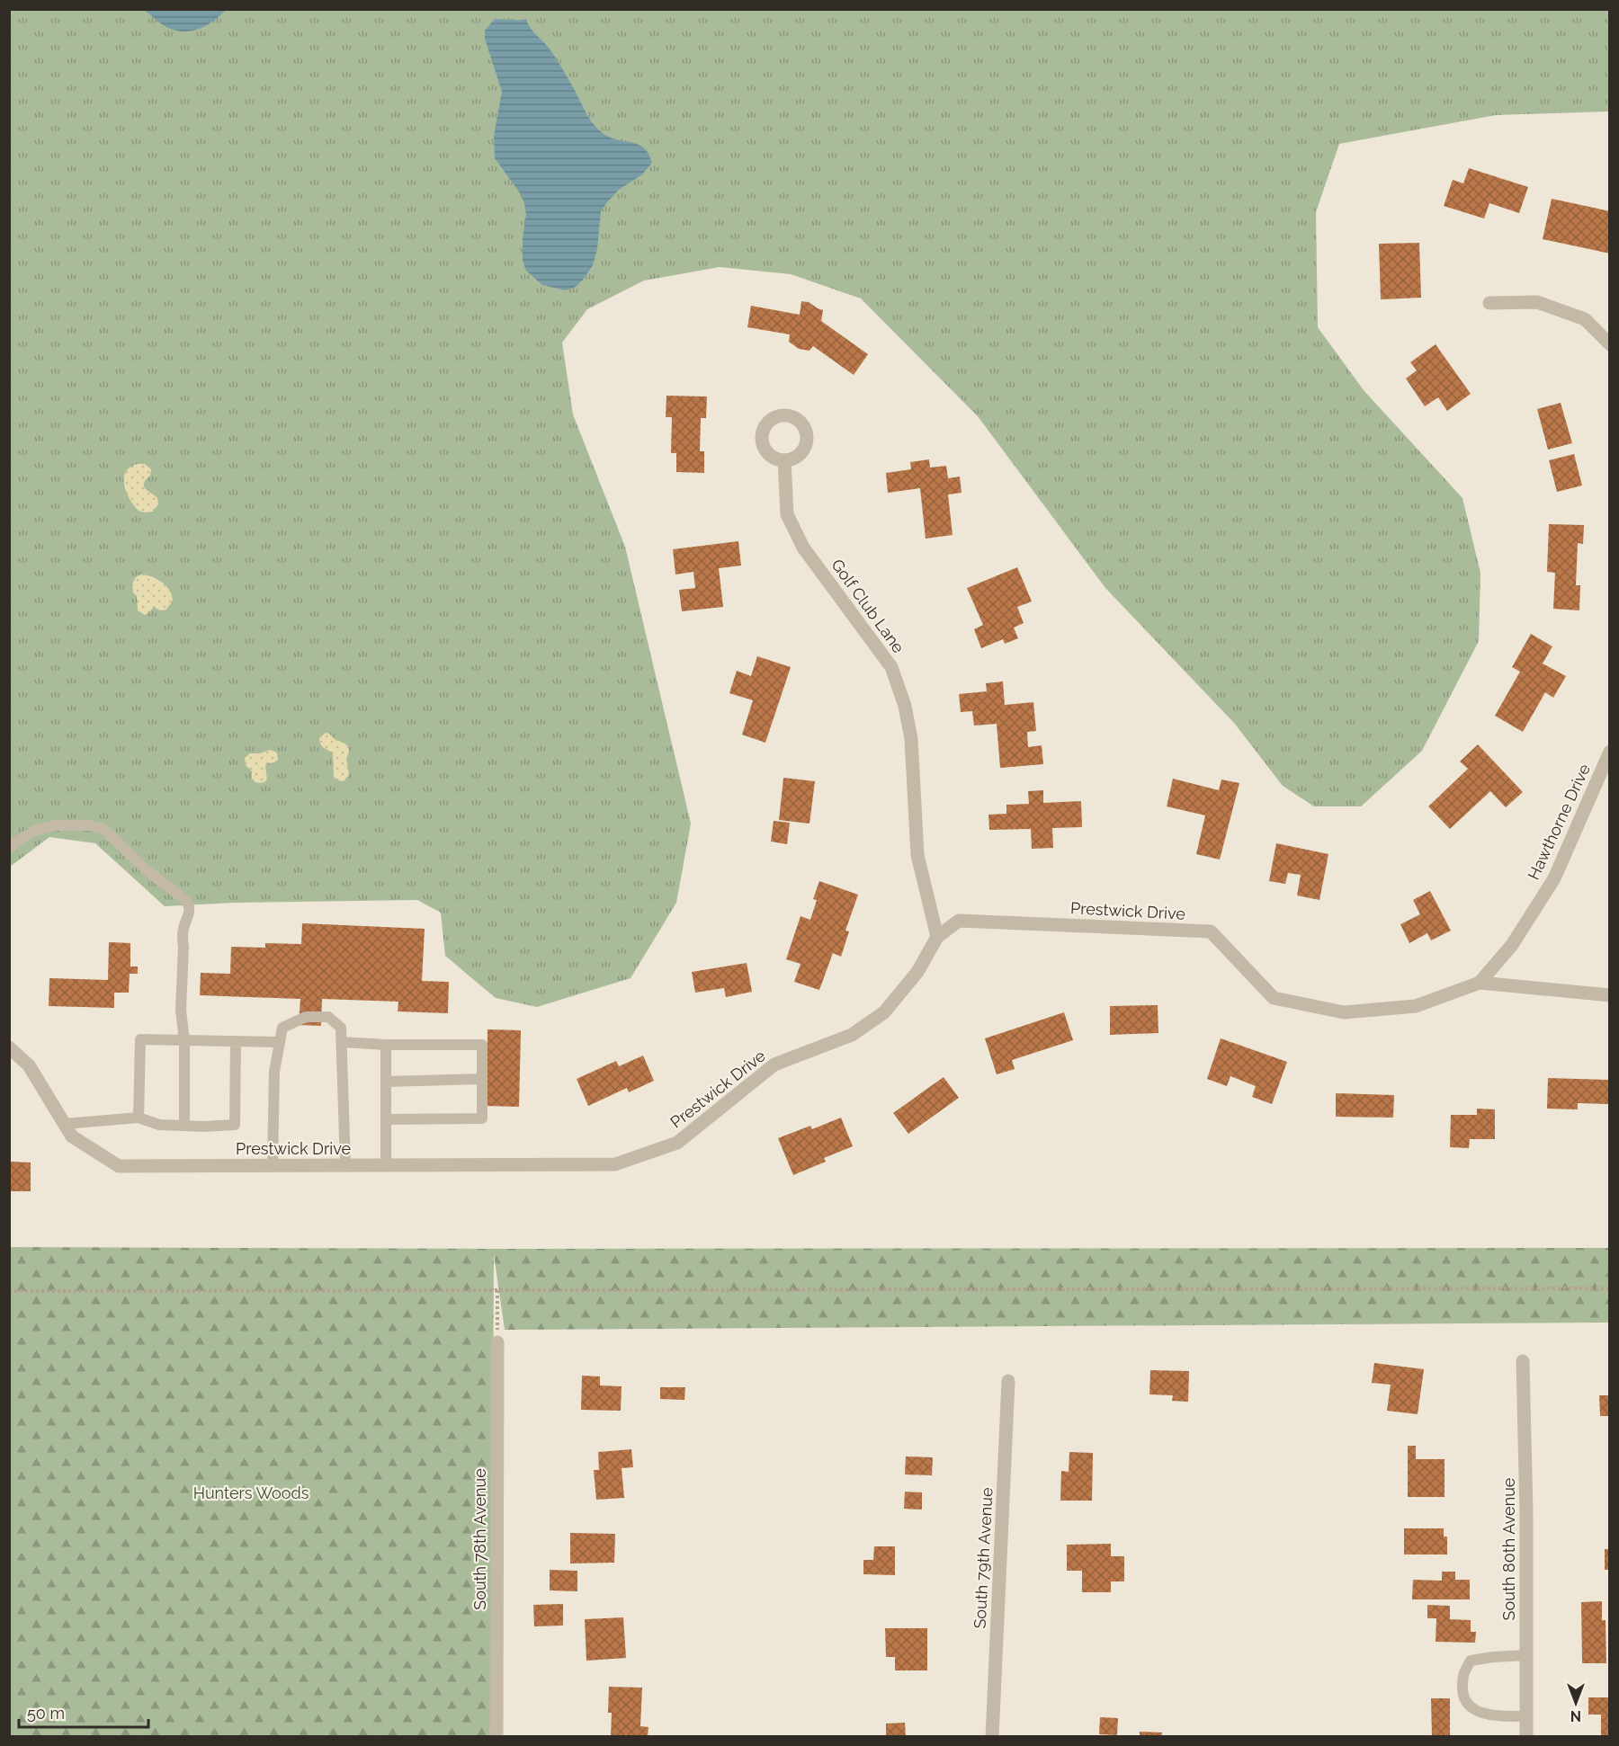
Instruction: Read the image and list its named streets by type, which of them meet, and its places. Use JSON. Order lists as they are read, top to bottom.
{
  "streets": {
    "street": [
      "Golf Club Lane",
      "Hawthorne Drive",
      "Prestwick Drive",
      "South 78th Avenue",
      "South 80th Avenue",
      "South 79th Avenue"
    ]
  },
  "crossings": [
    ["Golf Club Lane", "Prestwick Drive"],
    ["Hawthorne Drive", "Prestwick Drive"]
  ],
  "parks": ["Hunters Woods"],
  "scale_bar": "50 m",
  "north": "bottom"
}
